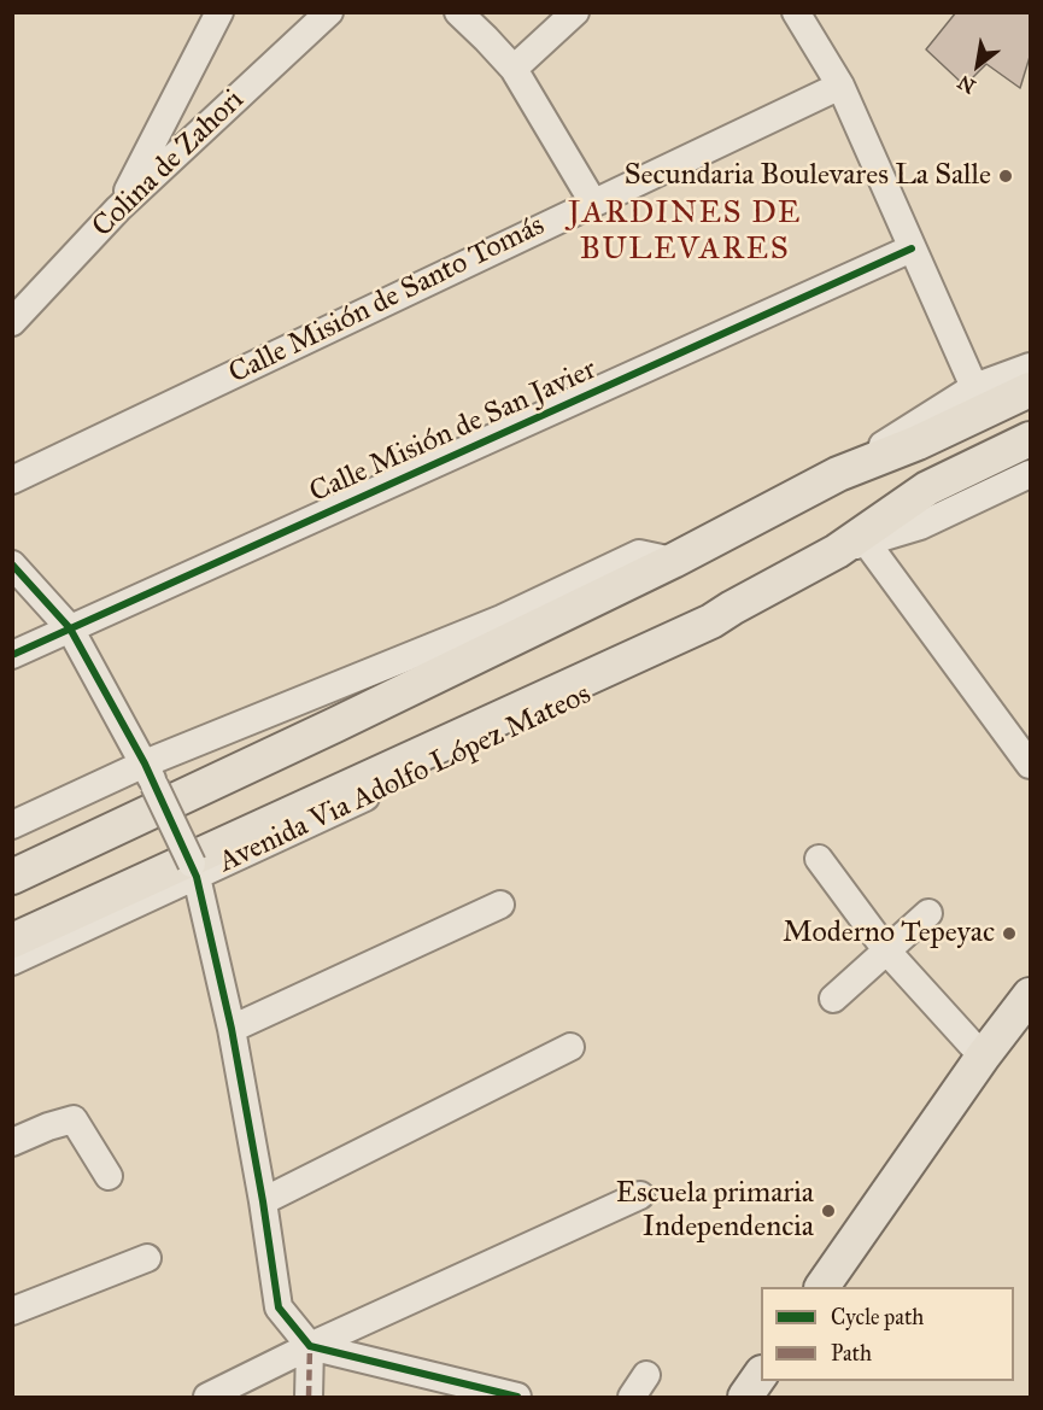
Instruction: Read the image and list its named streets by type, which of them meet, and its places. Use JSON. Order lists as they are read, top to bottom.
{
  "streets": {
    "main road": ["Avenida Via Adolfo López Mateos"],
    "street": ["Colina de Zahori", "Calle Misión de Santo Tomás", "Calle Misión de San Javier"]
  },
  "districts": ["JARDINES DE BULEVARES"],
  "places": ["Secundaria Boulevares La Salle", "Moderno Tepeyac", "Escuela primaria Independencia"],
  "legend": ["Cycle path", "Path"],
  "north": "bottom left"
}
